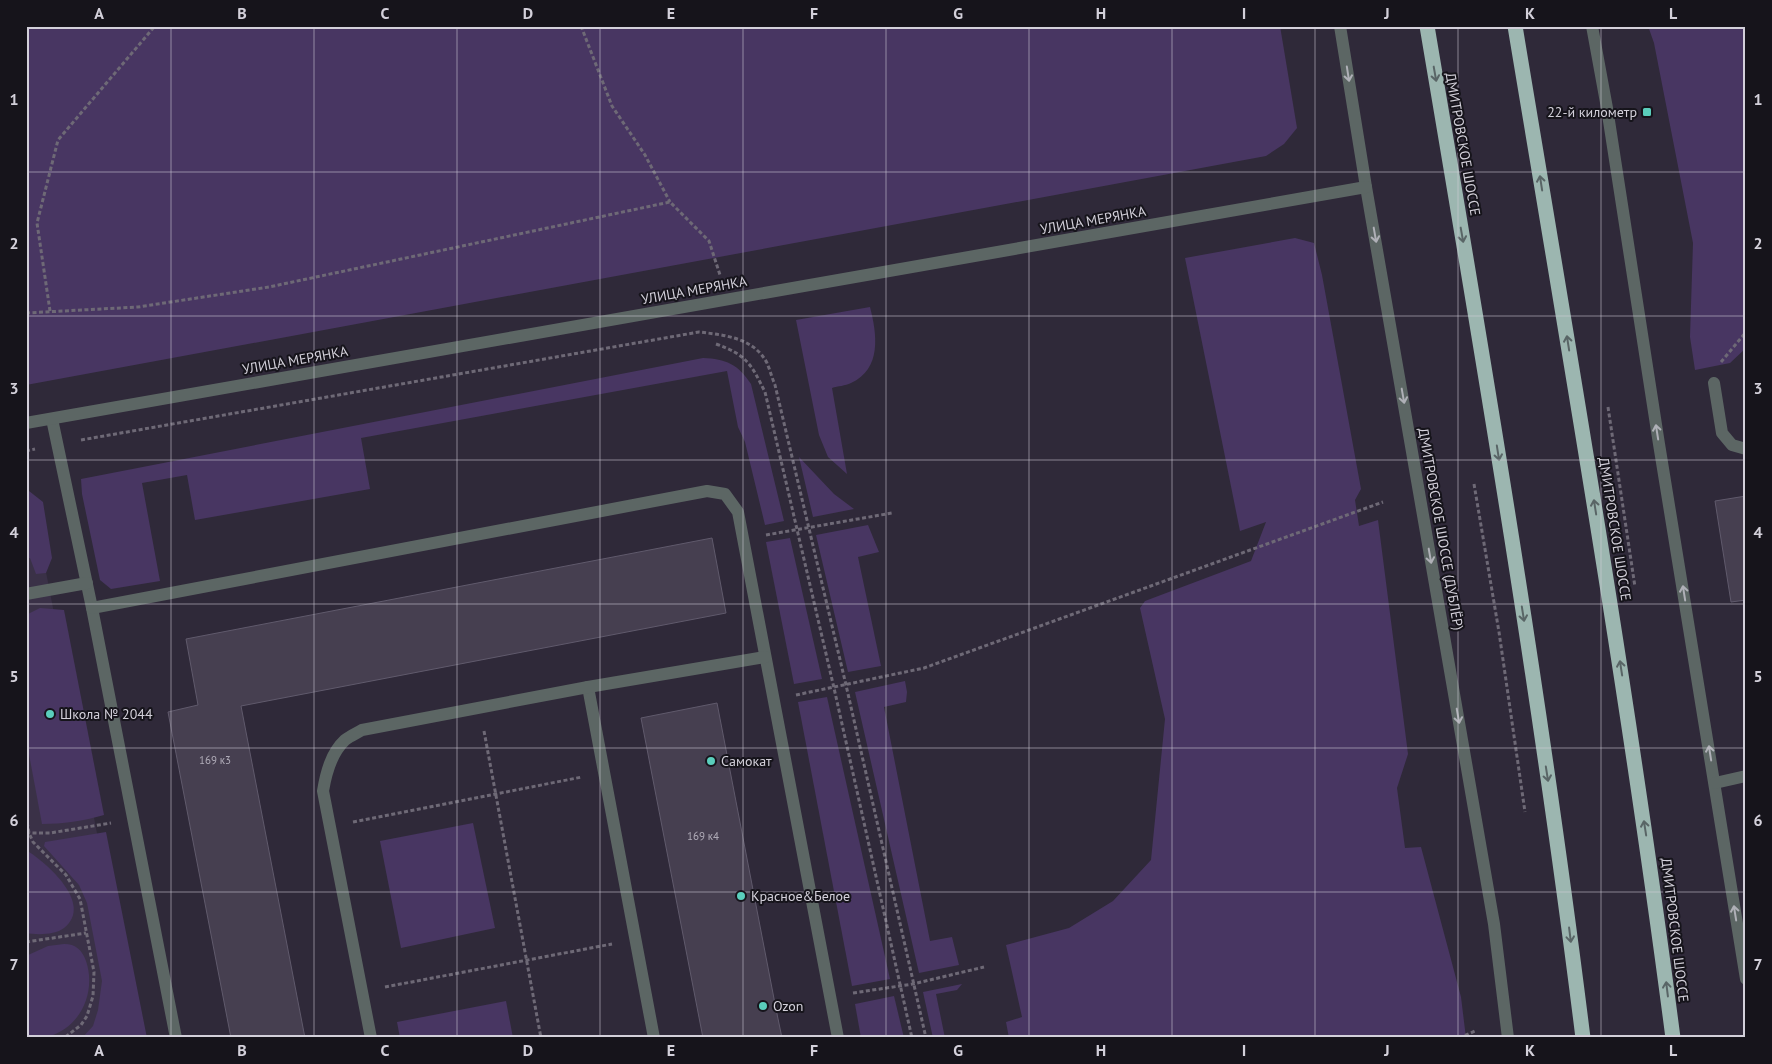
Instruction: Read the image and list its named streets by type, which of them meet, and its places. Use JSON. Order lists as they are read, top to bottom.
{
  "streets": {
    "highway": ["ДМИТРОВСКОЕ ШОССЕ"],
    "street": ["УЛИЦА МЕРЯНКА", "ДМИТРОВСКОЕ ШОССЕ (ДУБЛЁР)"]
  },
  "crossings": [
    ["УЛИЦА МЕРЯНКА", "ДМИТРОВСКОЕ ШОССЕ (ДУБЛЁР)"]
  ],
  "one_way": ["ДМИТРОВСКОЕ ШОССЕ (ДУБЛЁР)"],
  "places": {
    "transit": ["22-й километр"],
    "other": [
      "Школа № 2044",
      "Самокат",
      "Красное&Белое",
      "Ozon"
    ]
  },
  "house_numbers": ["169 к3", "169 к4"],
  "grid": {
    "columns": [
      "A",
      "B",
      "C",
      "D",
      "E",
      "F",
      "G",
      "H",
      "I",
      "J",
      "K",
      "L"
    ],
    "rows": [
      "1",
      "2",
      "3",
      "4",
      "5",
      "6",
      "7"
    ]
  }
}
